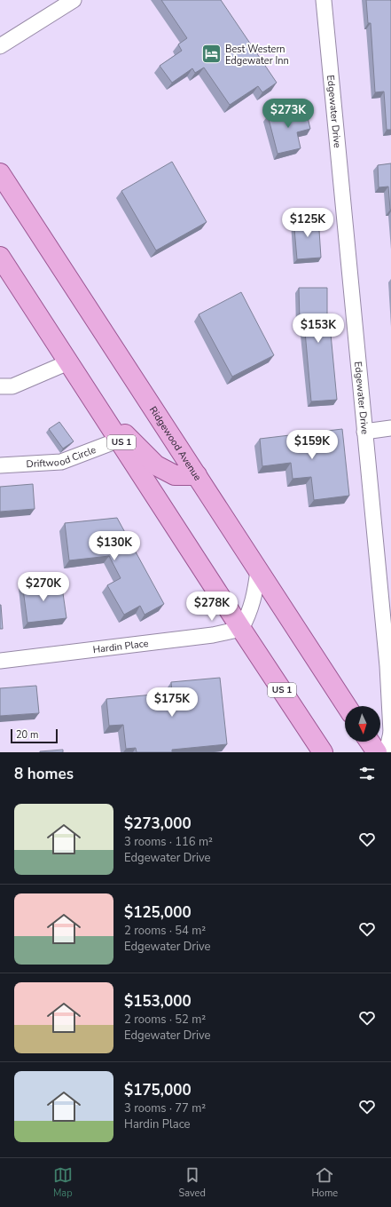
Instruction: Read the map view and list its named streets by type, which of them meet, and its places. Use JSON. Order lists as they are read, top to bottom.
{
  "streets": {
    "main road": ["US 1", "Ridgewood Avenue"],
    "street": ["Edgewater Drive", "Driftwood Circle", "Hardin Place"]
  },
  "crossings": [
    ["US 1", "Driftwood Circle"],
    ["US 1", "Hardin Place"]
  ],
  "places": {
    "hotel": ["Best Western Edgewater Inn"]
  },
  "scale_bar": "20 m",
  "north": "bottom",
  "page": {
    "price": [
      "$273K",
      "$125K",
      "$153K",
      "$159K",
      "$130K",
      "$270K",
      "$278K",
      "$175K"
    ],
    "scale": "20 m",
    "heading": "8 homes",
    "list": [
      {
        "name": "$273,000",
        "note": "3 rooms · 116 m² · Edgewater Drive"
      },
      {
        "name": "$125,000",
        "note": "2 rooms · 54 m² · Edgewater Drive"
      },
      {
        "name": "$153,000",
        "note": "2 rooms · 52 m² · Edgewater Drive"
      },
      {
        "name": "$175,000",
        "note": "3 rooms · 77 m² · Hardin Place"
      }
    ],
    "tabs": ["Map", "Saved", "Home"]
  }
}
